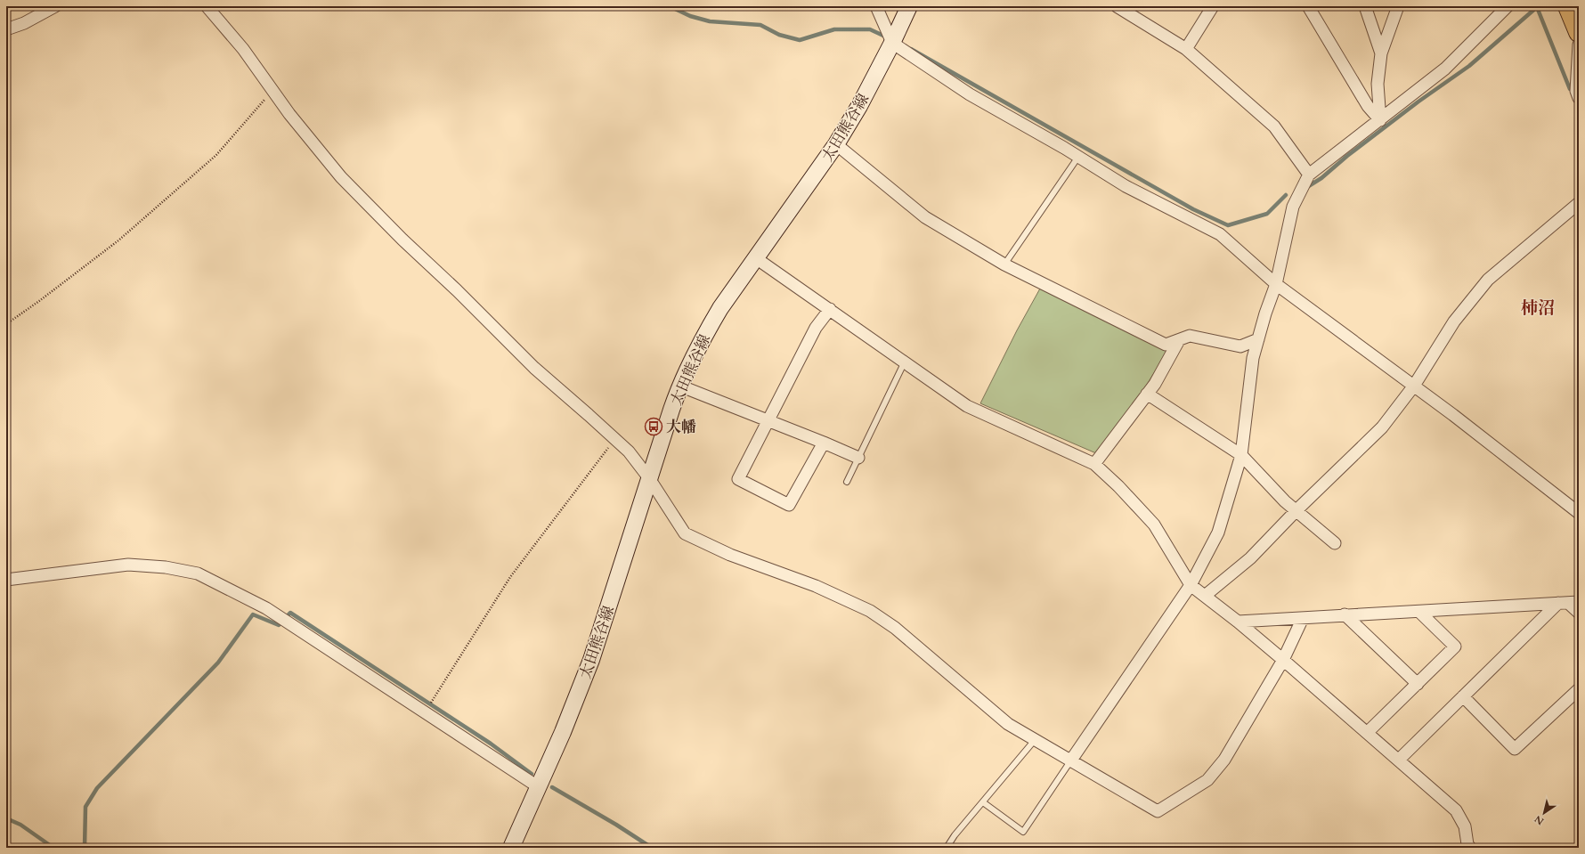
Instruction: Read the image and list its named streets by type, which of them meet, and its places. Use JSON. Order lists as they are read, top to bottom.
{
  "streets": {
    "main road": ["太田熊谷線"]
  },
  "districts": ["柿沼"],
  "places": {
    "bus stop": ["大幡"]
  },
  "north": "bottom left"
}
